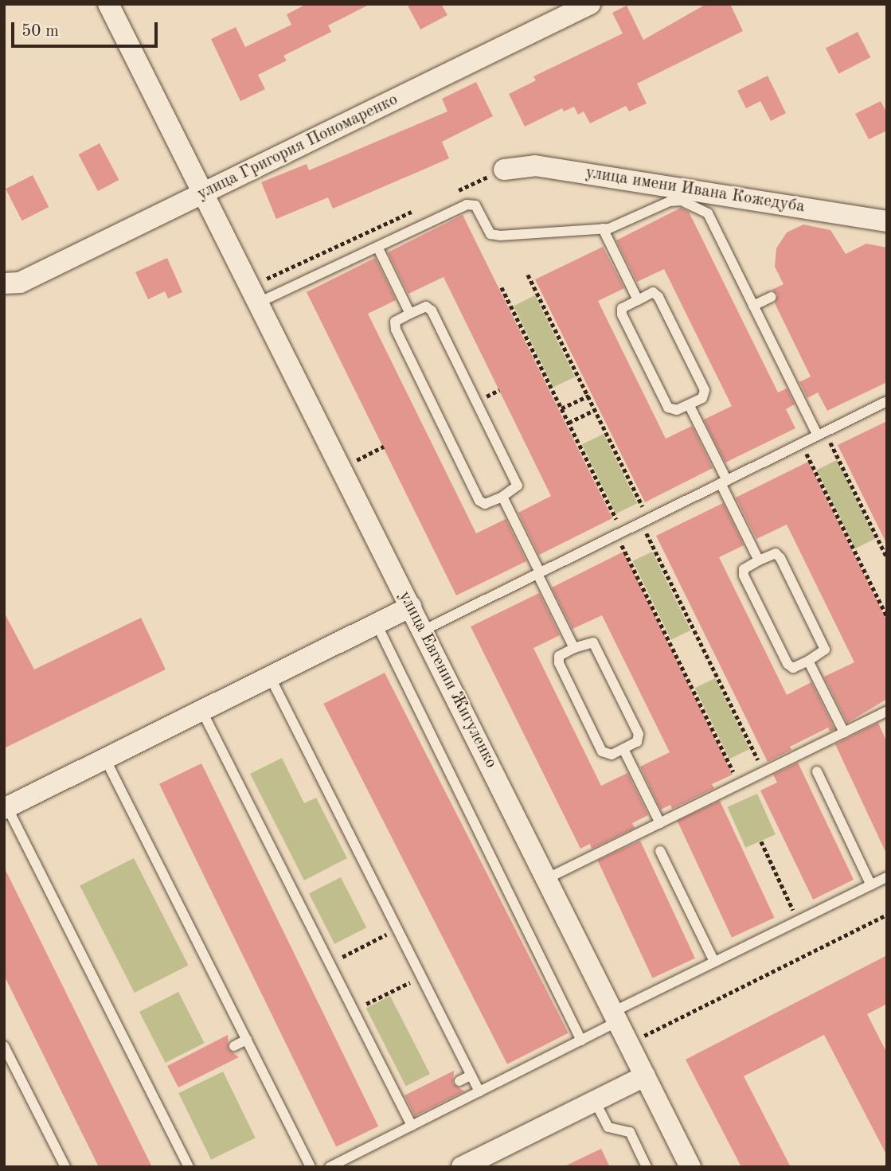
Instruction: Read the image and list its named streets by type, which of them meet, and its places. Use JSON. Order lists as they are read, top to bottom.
{
  "streets": {
    "street": ["улица Григория Пономаренко", "улица имени Ивана Кожедуба", "улица Евгении Жигуленко"]
  },
  "crossings": [
    ["улица Григория Пономаренко", "улица Евгении Жигуленко"]
  ],
  "scale_bar": "50 m"
}
